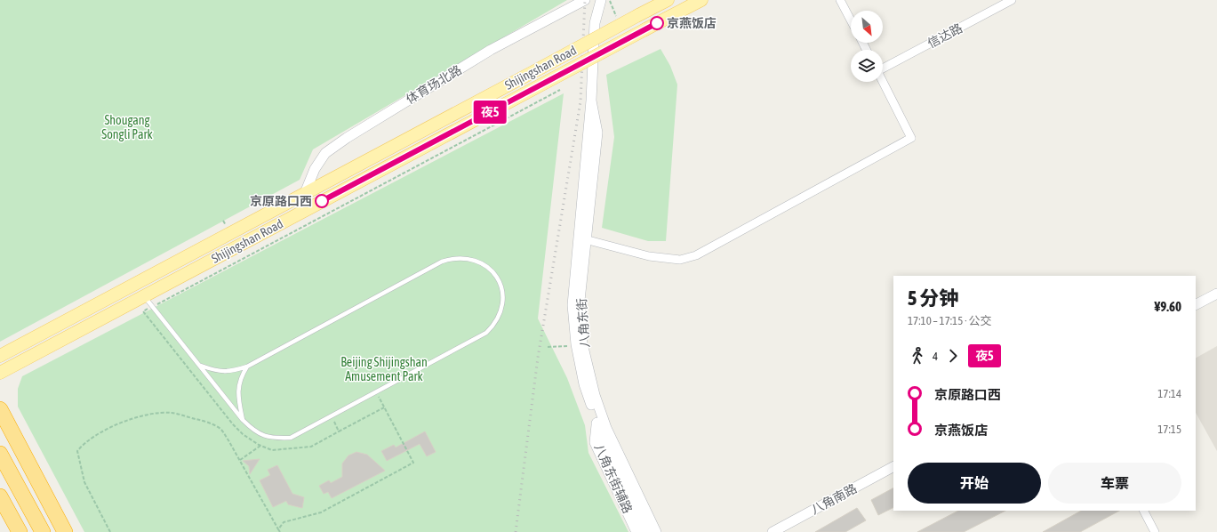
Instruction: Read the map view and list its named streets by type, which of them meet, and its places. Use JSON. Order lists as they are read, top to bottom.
{
  "streets": {
    "main road": ["Shijingshan Road", "八角东街", "八角东街辅路"],
    "street": ["信达路", "体育场北路", "八角南路"]
  },
  "crossings": [
    ["Shijingshan Road", "体育场北路"],
    ["八角东街", "八角东街辅路"]
  ],
  "parks": ["Shougang Songli Park", "Beijing Shijingshan Amusement Park"],
  "places": ["京燕饭店", "京原路口西"],
  "lines": ["bus line 夜5"],
  "north": "bottom right",
  "page": {
    "on_map": "夜5",
    "heading": ["5 分钟", "17:10 – 17:15 · 公交", "¥9.60"],
    "legs": ["4", "夜5"],
    "list": [
      {
        "name": "京原路口西",
        "value": "17:14"
      },
      {
        "name": "京燕饭店",
        "value": "17:15"
      }
    ],
    "buttons": ["开始", "车票"]
  }
}
